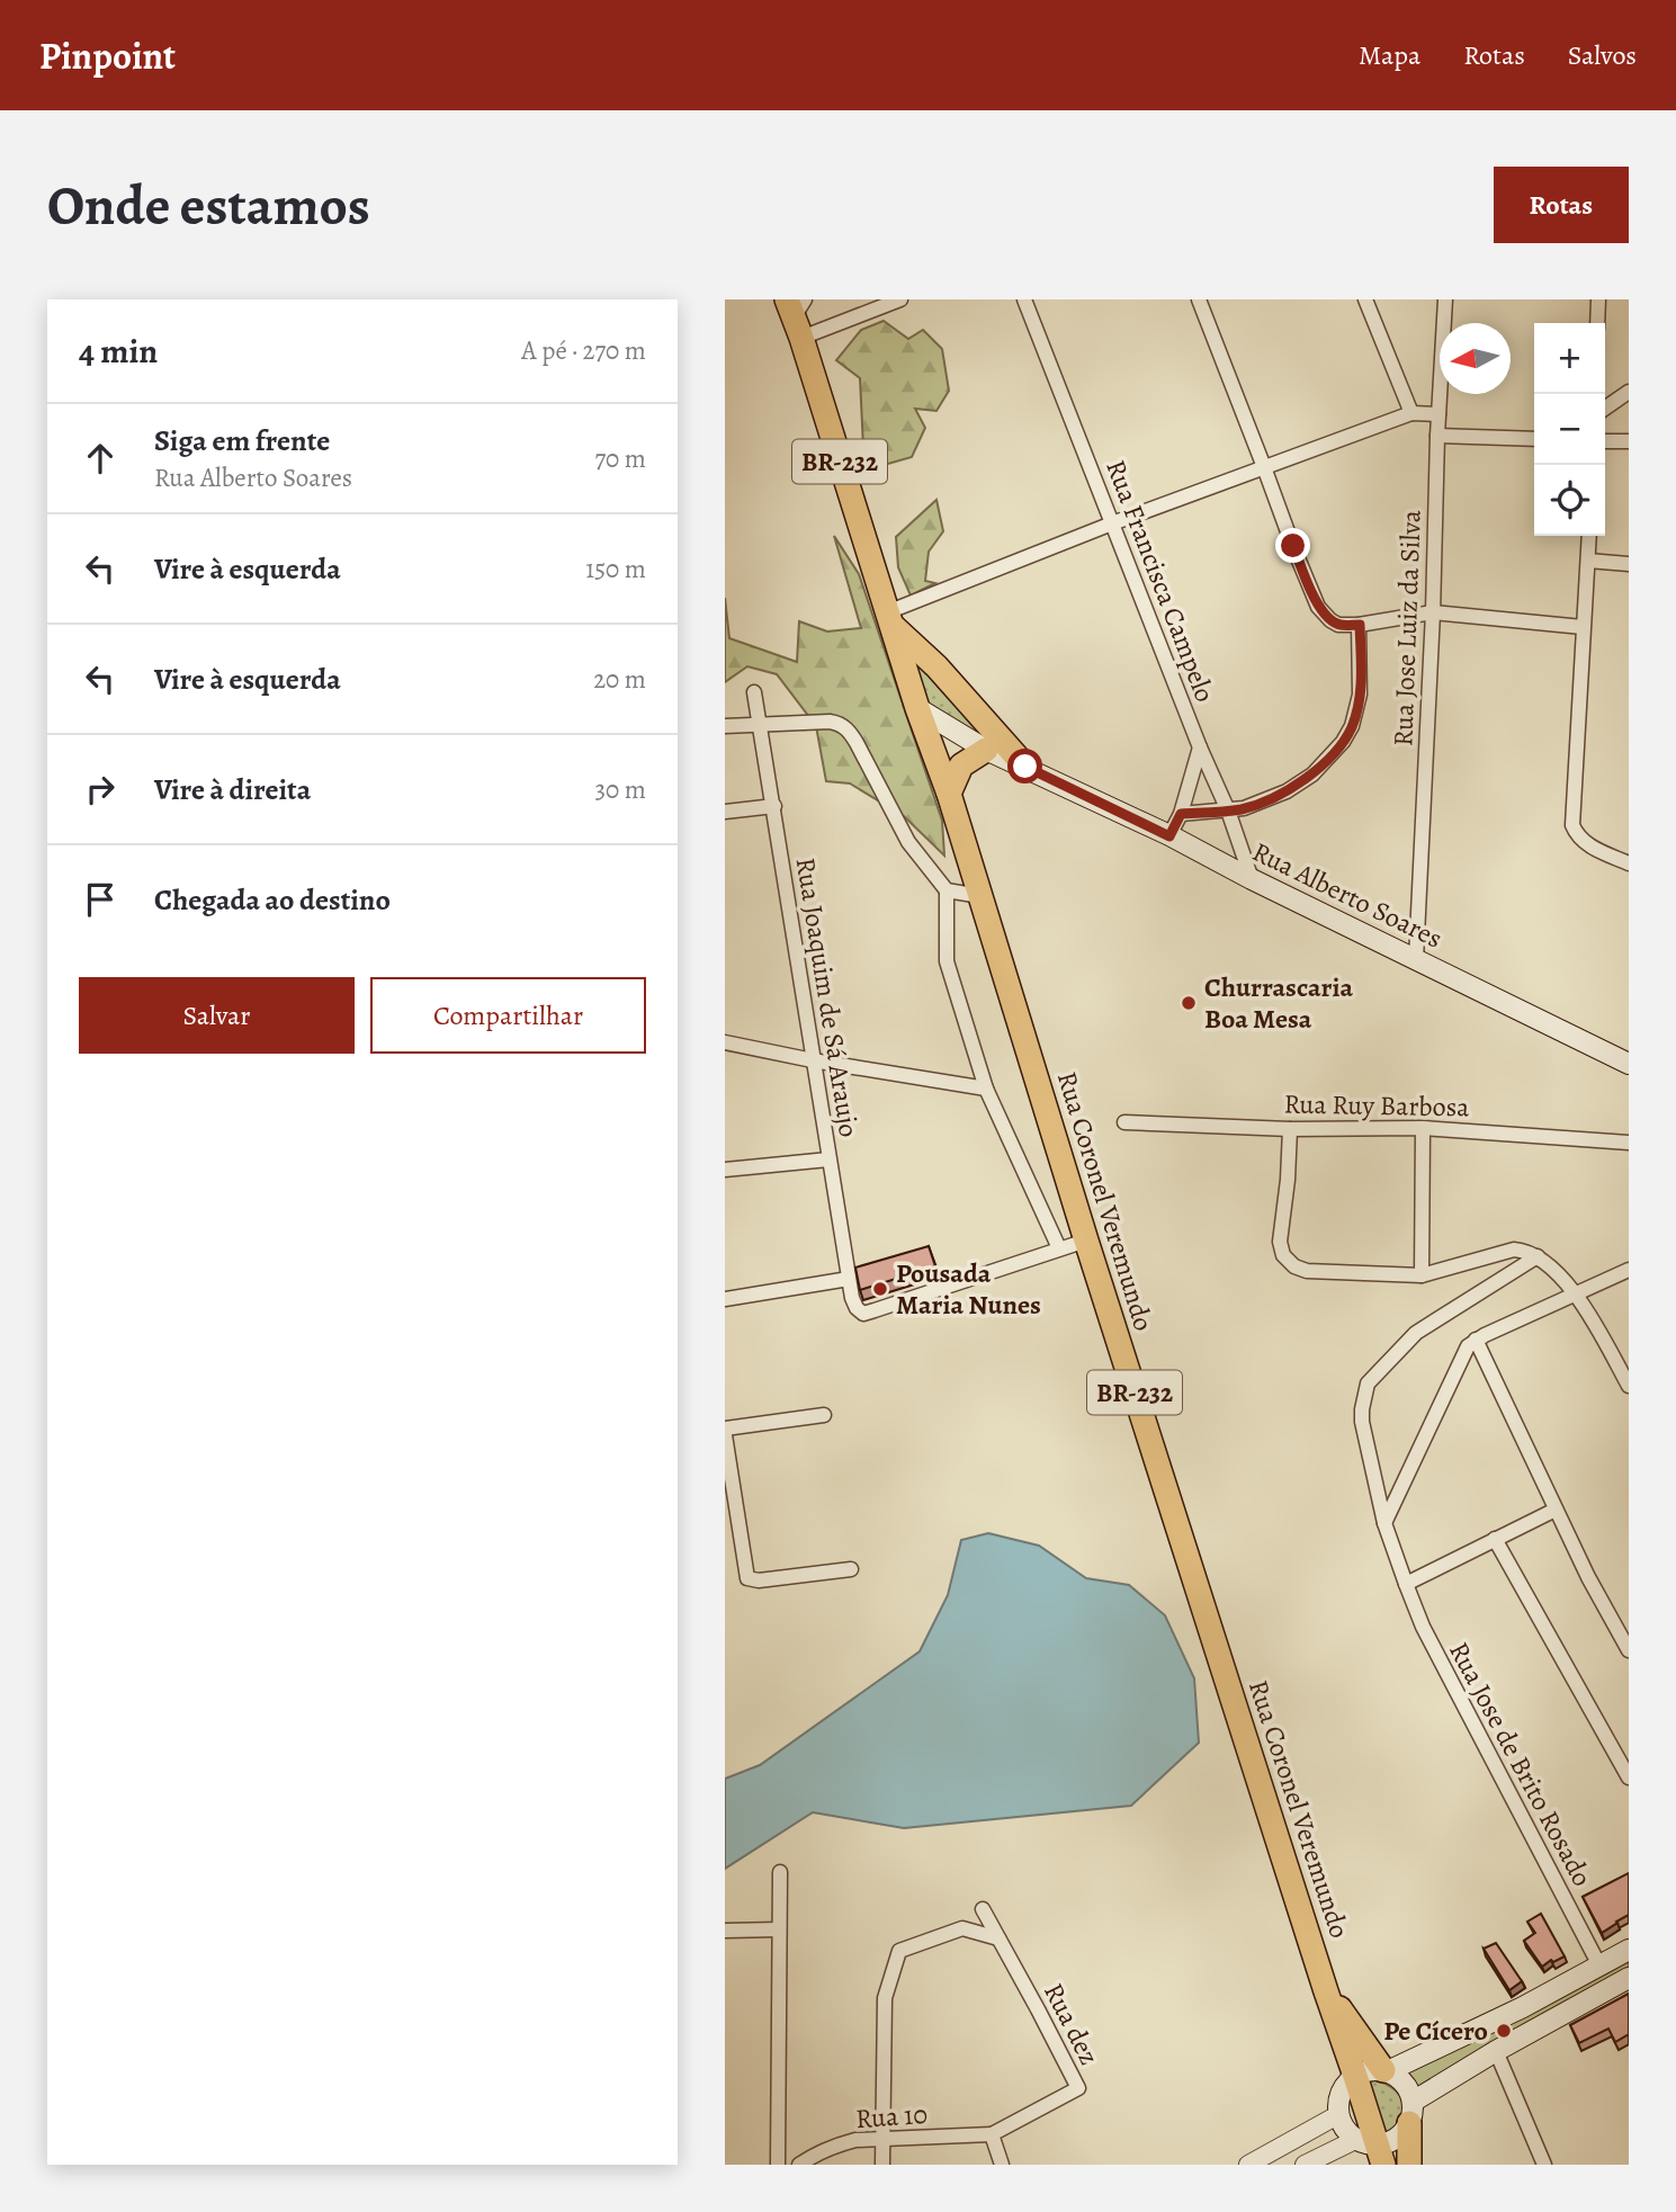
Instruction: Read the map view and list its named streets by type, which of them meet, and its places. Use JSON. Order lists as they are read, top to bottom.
{
  "streets": {
    "highway": ["BR-232", "Rua Coronel Veremundo"],
    "main road": ["Rua Alberto Soares"],
    "street": [
      "Rua Francisca Campelo",
      "Rua Jose Luiz da Silva",
      "Rua Joaquim de Sá Araujo",
      "Rua Ruy Barbosa",
      "Rua Jose de Brito Rosado",
      "Rua dez",
      "Rua 10"
    ]
  },
  "crossings": [
    ["Rua Francisca Campelo", "Rua Alberto Soares"],
    ["Rua Jose Luiz da Silva", "Rua Alberto Soares"],
    ["Rua Alberto Soares", "Rua Coronel Veremundo"],
    ["Rua dez", "Rua 10"]
  ],
  "places": ["Churrascaria Boa Mesa", "Pousada Maria Nunes", "Pe Cícero"],
  "north": "left",
  "page": {
    "header": "Pinpoint",
    "nav": ["Mapa", "Rotas", "Salvos"],
    "buttons": [
      "Rotas",
      ["Salvar", "Compartilhar"]
    ],
    "title": "Onde estamos",
    "heading": ["4 min", "A pé · 270 m"],
    "map_buttons": ["+", "−"],
    "list": [
      ["Siga em frente", "Rua Alberto Soares", "70 m"],
      ["Vire à esquerda", "150 m"],
      ["Vire à esquerda", "20 m"],
      ["Vire à direita", "30 m"],
      "Chegada ao destino"
    ]
  }
}
